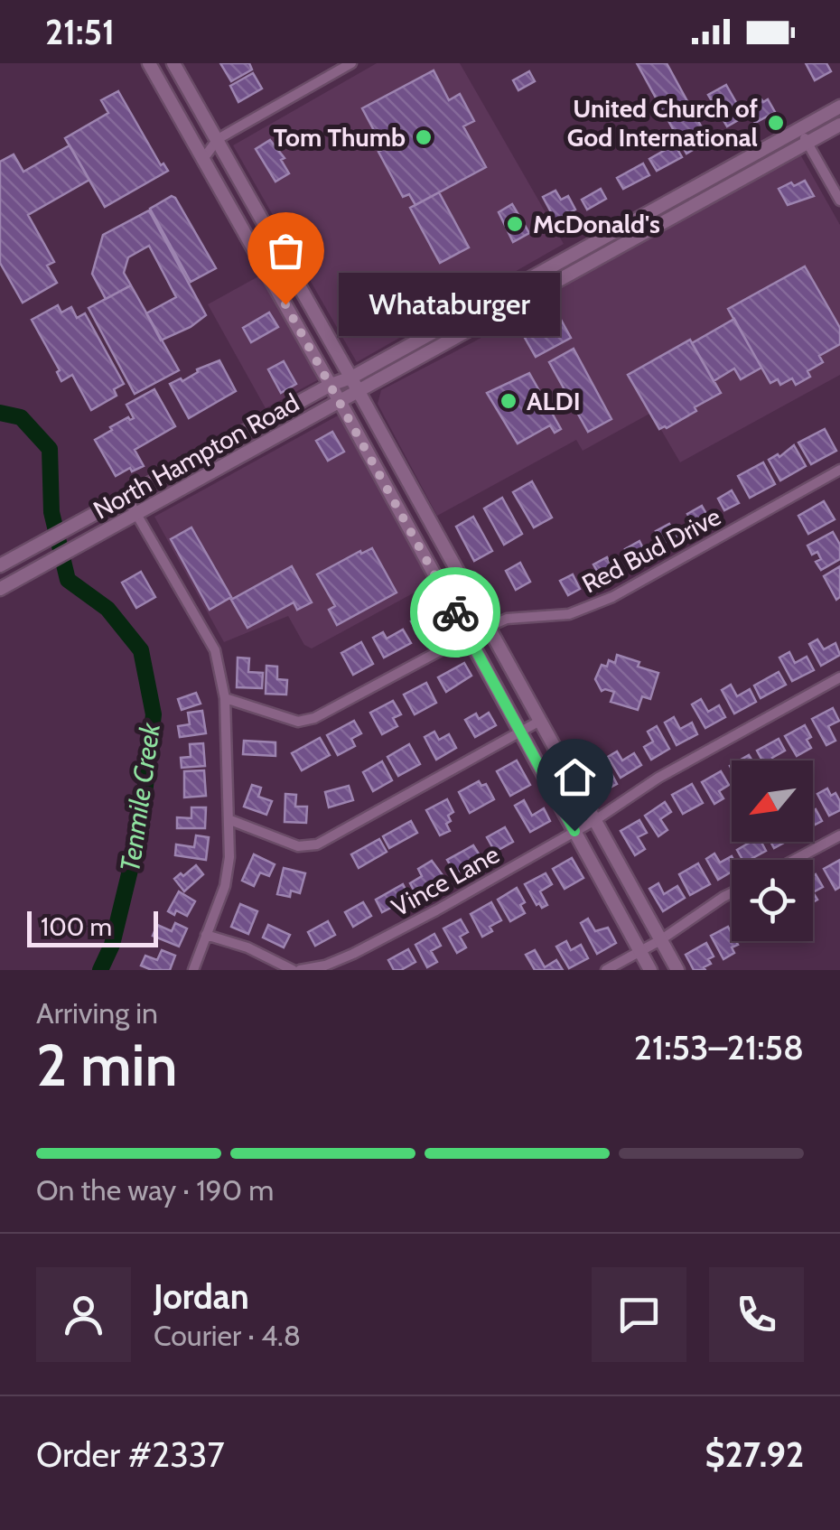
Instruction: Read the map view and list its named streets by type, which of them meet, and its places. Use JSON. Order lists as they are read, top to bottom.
{
  "streets": {
    "main road": ["North Hampton Road"],
    "street": ["Red Bud Drive", "Vince Lane"]
  },
  "water": ["Tenmile Creek"],
  "places": [
    "United Church of God International",
    "Tom Thumb",
    "McDonald's",
    "Whataburger",
    "ALDI"
  ],
  "scale_bar": "100 m",
  "north": "bottom left",
  "page": {
    "status": "21:51",
    "bubble": "Whataburger",
    "scale": "100 m",
    "heading": ["2 min", "Arriving in", "21:53–21:58"],
    "panel": [
      "Jordan",
      "Courier · 4.8",
      "Order #2337",
      "$27.92"
    ],
    "bar": "On the way · 190 m"
  }
}
